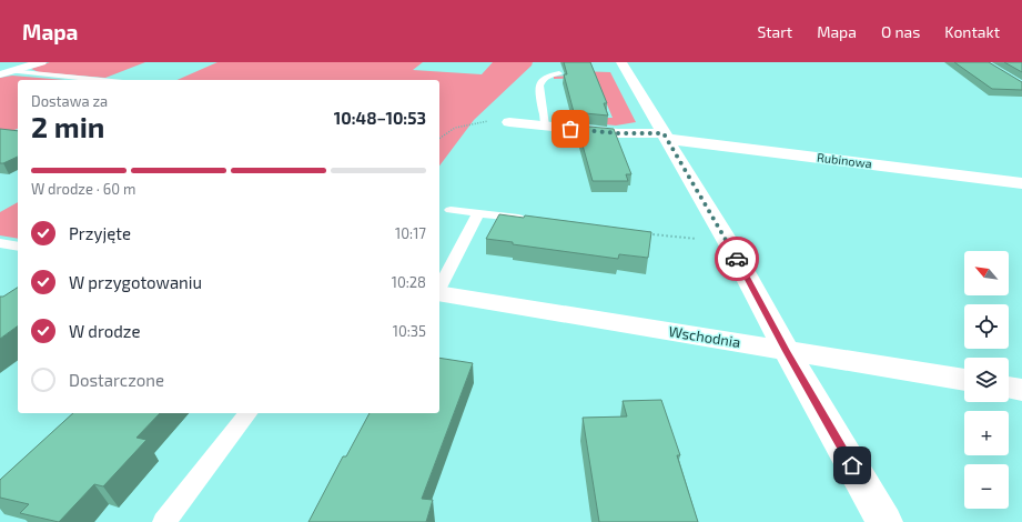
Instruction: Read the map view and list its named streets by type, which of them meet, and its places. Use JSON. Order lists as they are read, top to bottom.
{
  "streets": {
    "street": ["Rubinowa", "Wschodnia"]
  },
  "north": "top left",
  "page": {
    "header": "Mapa",
    "nav": [
      "Start",
      "Mapa",
      "O nas",
      "Kontakt"
    ],
    "heading": ["2 min", "Dostawa za", "10:48–10:53"],
    "bar": "W drodze · 60 m",
    "list": [
      ["Przyjęte", "10:17"],
      ["W przygotowaniu", "10:28"],
      ["W drodze", "10:35"],
      "Dostarczone"
    ],
    "map_buttons": ["+", "−"]
  }
}
